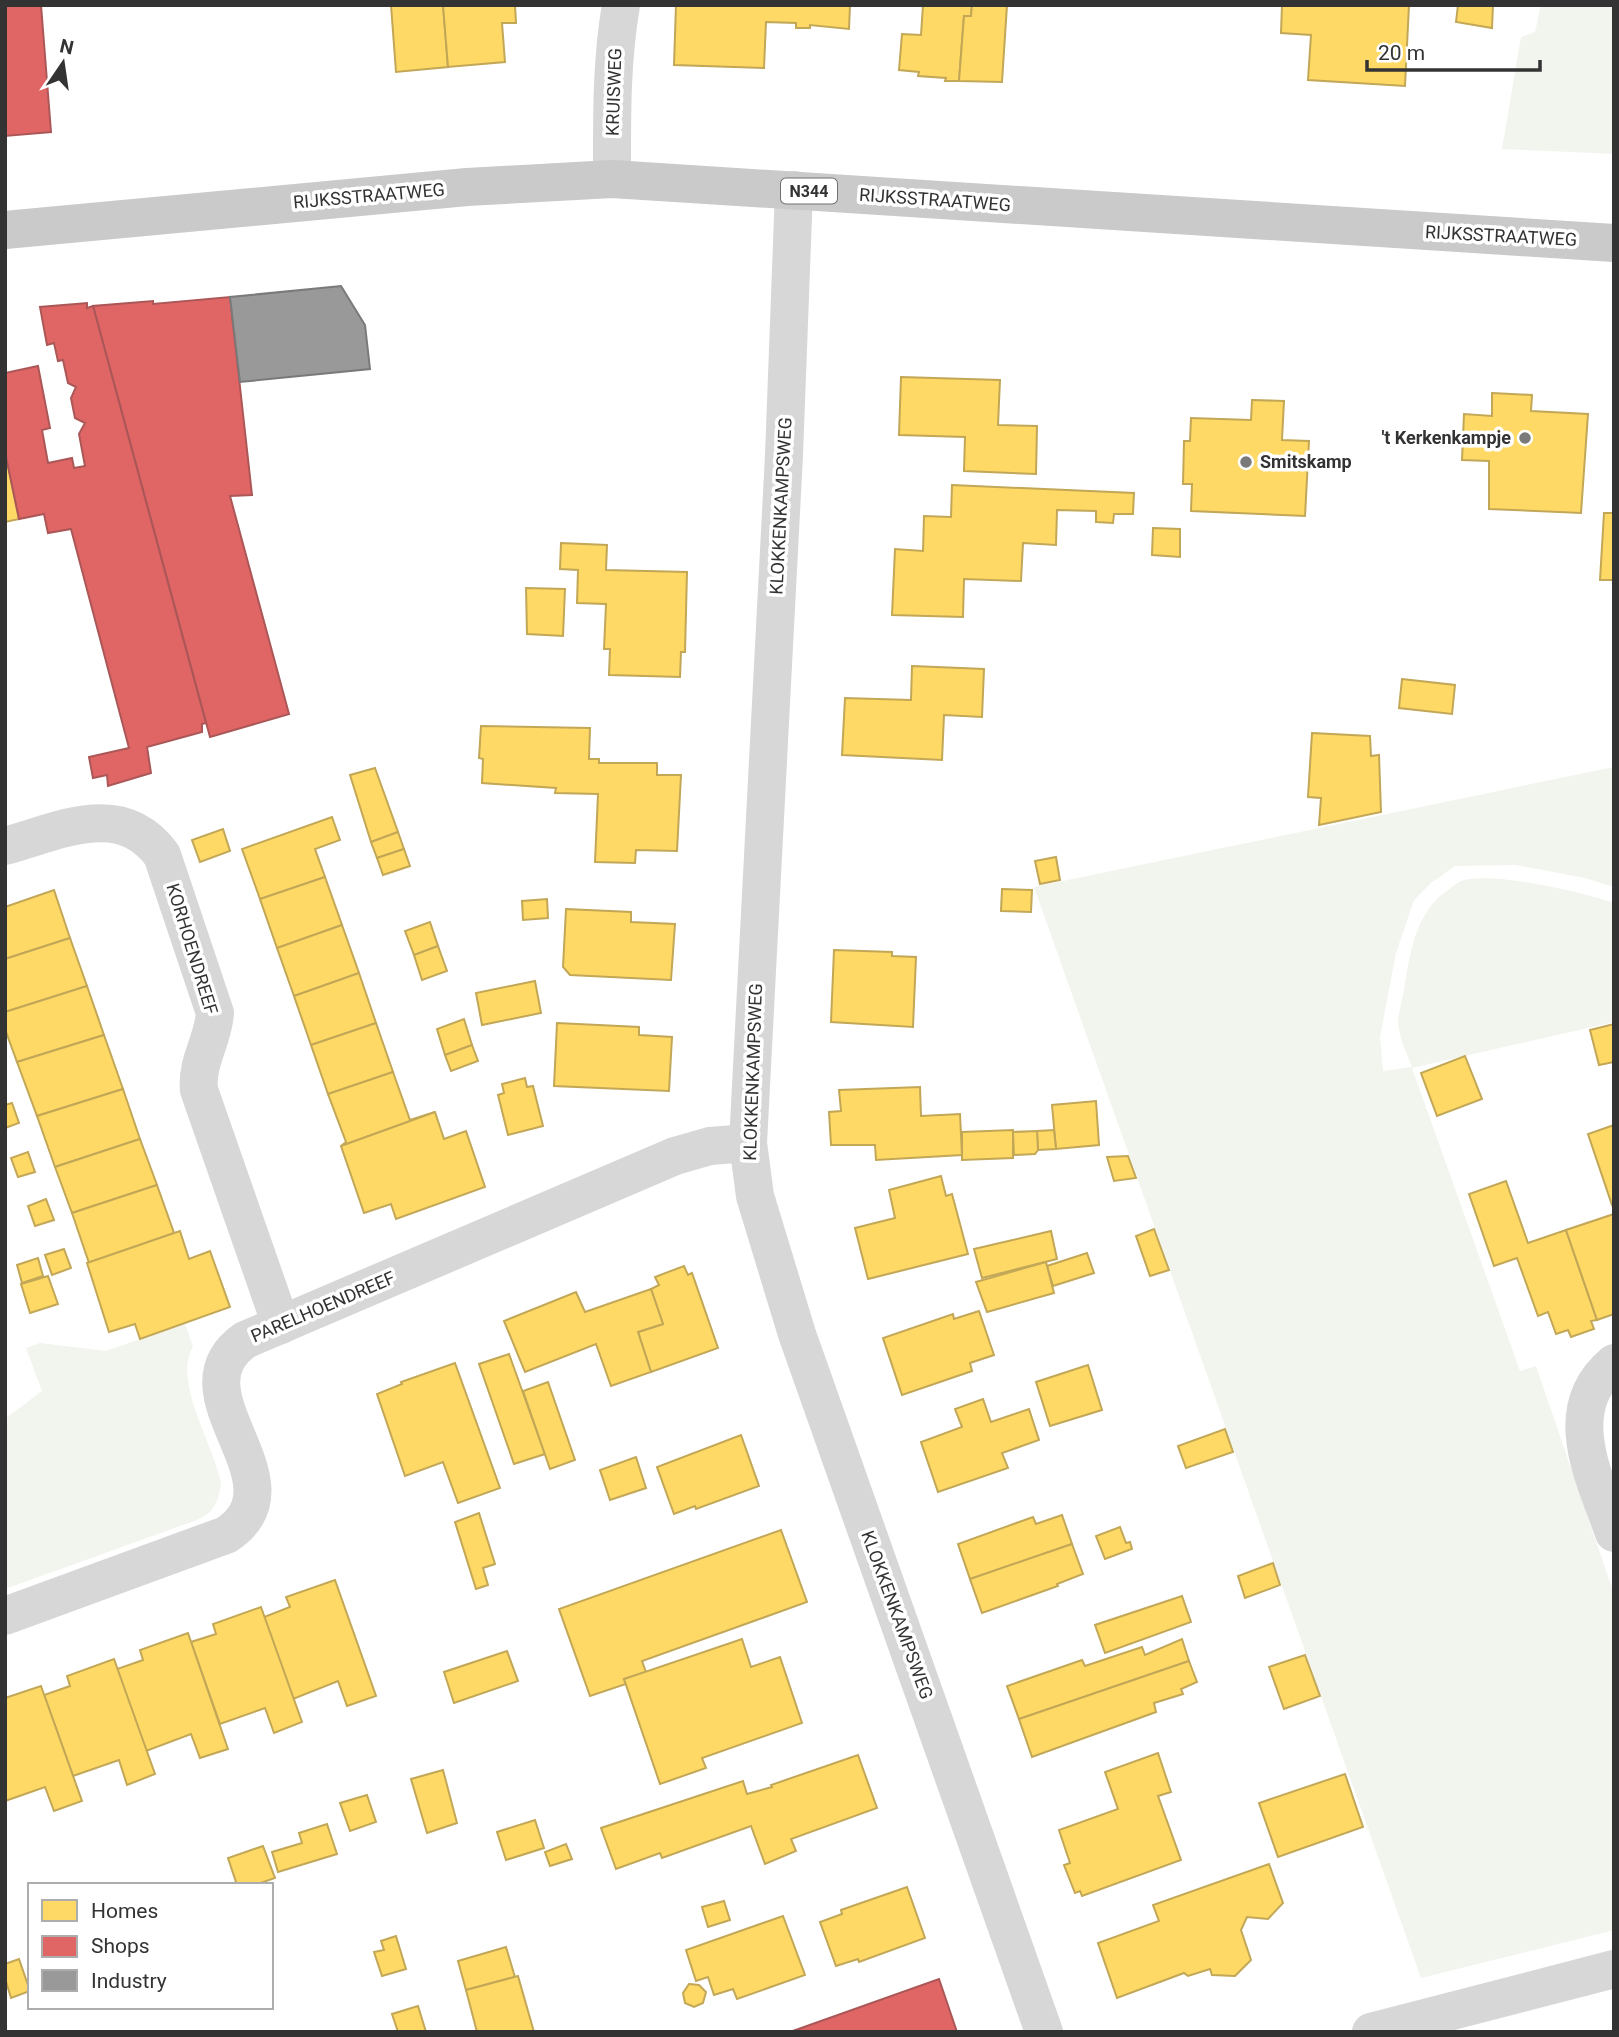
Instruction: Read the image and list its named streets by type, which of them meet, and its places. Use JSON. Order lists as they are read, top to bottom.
{
  "streets": {
    "main road": ["N344", "RIJKSSTRAATWEG"],
    "street": [
      "KRUISWEG",
      "KLOKKENKAMPSWEG",
      "KORHOENDREEF",
      "PARELHOENDREEF"
    ]
  },
  "crossings": [
    ["KRUISWEG", "RIJKSSTRAATWEG"],
    ["RIJKSSTRAATWEG", "KLOKKENKAMPSWEG"],
    ["KLOKKENKAMPSWEG", "PARELHOENDREEF"],
    ["KORHOENDREEF", "PARELHOENDREEF"]
  ],
  "places": ["'t Kerkenkampje", "Smitskamp"],
  "legend": ["Homes", "Shops", "Industry"],
  "scale_bar": "20 m",
  "north": "top"
}
